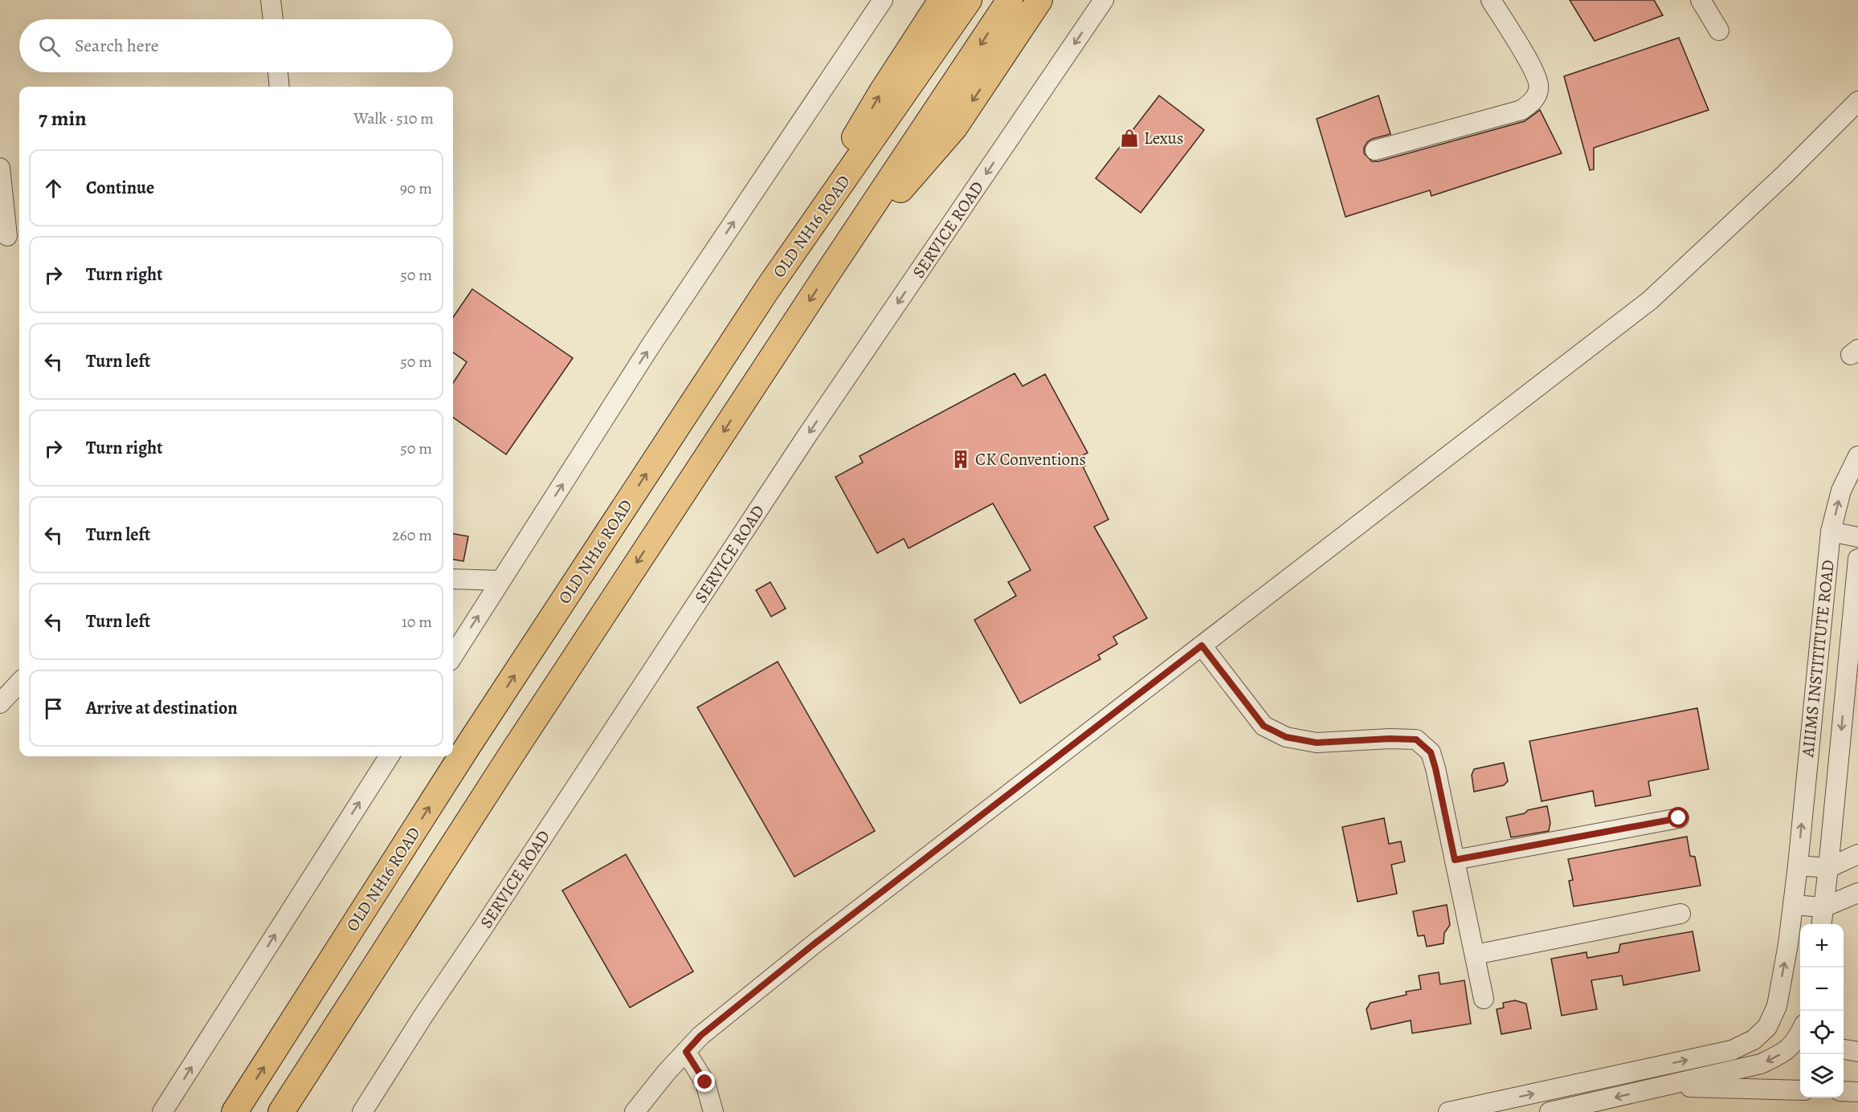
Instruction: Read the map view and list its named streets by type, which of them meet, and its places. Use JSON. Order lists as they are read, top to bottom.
{
  "streets": {
    "main road": ["OLD NH16 ROAD"],
    "street": ["SERVICE ROAD", "AIIIMS INSTITITUTE ROAD"]
  },
  "one_way": ["SERVICE ROAD"],
  "places": {
    "shop": ["Lexus"],
    "building": ["CK Conventions"]
  },
  "page": {
    "search": "Search here",
    "heading": ["7 min", "Walk · 510 m"],
    "list": [
      ["Continue", "90 m"],
      ["Turn right", "50 m"],
      ["Turn left", "50 m"],
      ["Turn right", "50 m"],
      ["Turn left", "260 m"],
      ["Turn left", "10 m"],
      "Arrive at destination"
    ],
    "map_buttons": ["+", "−"]
  }
}
